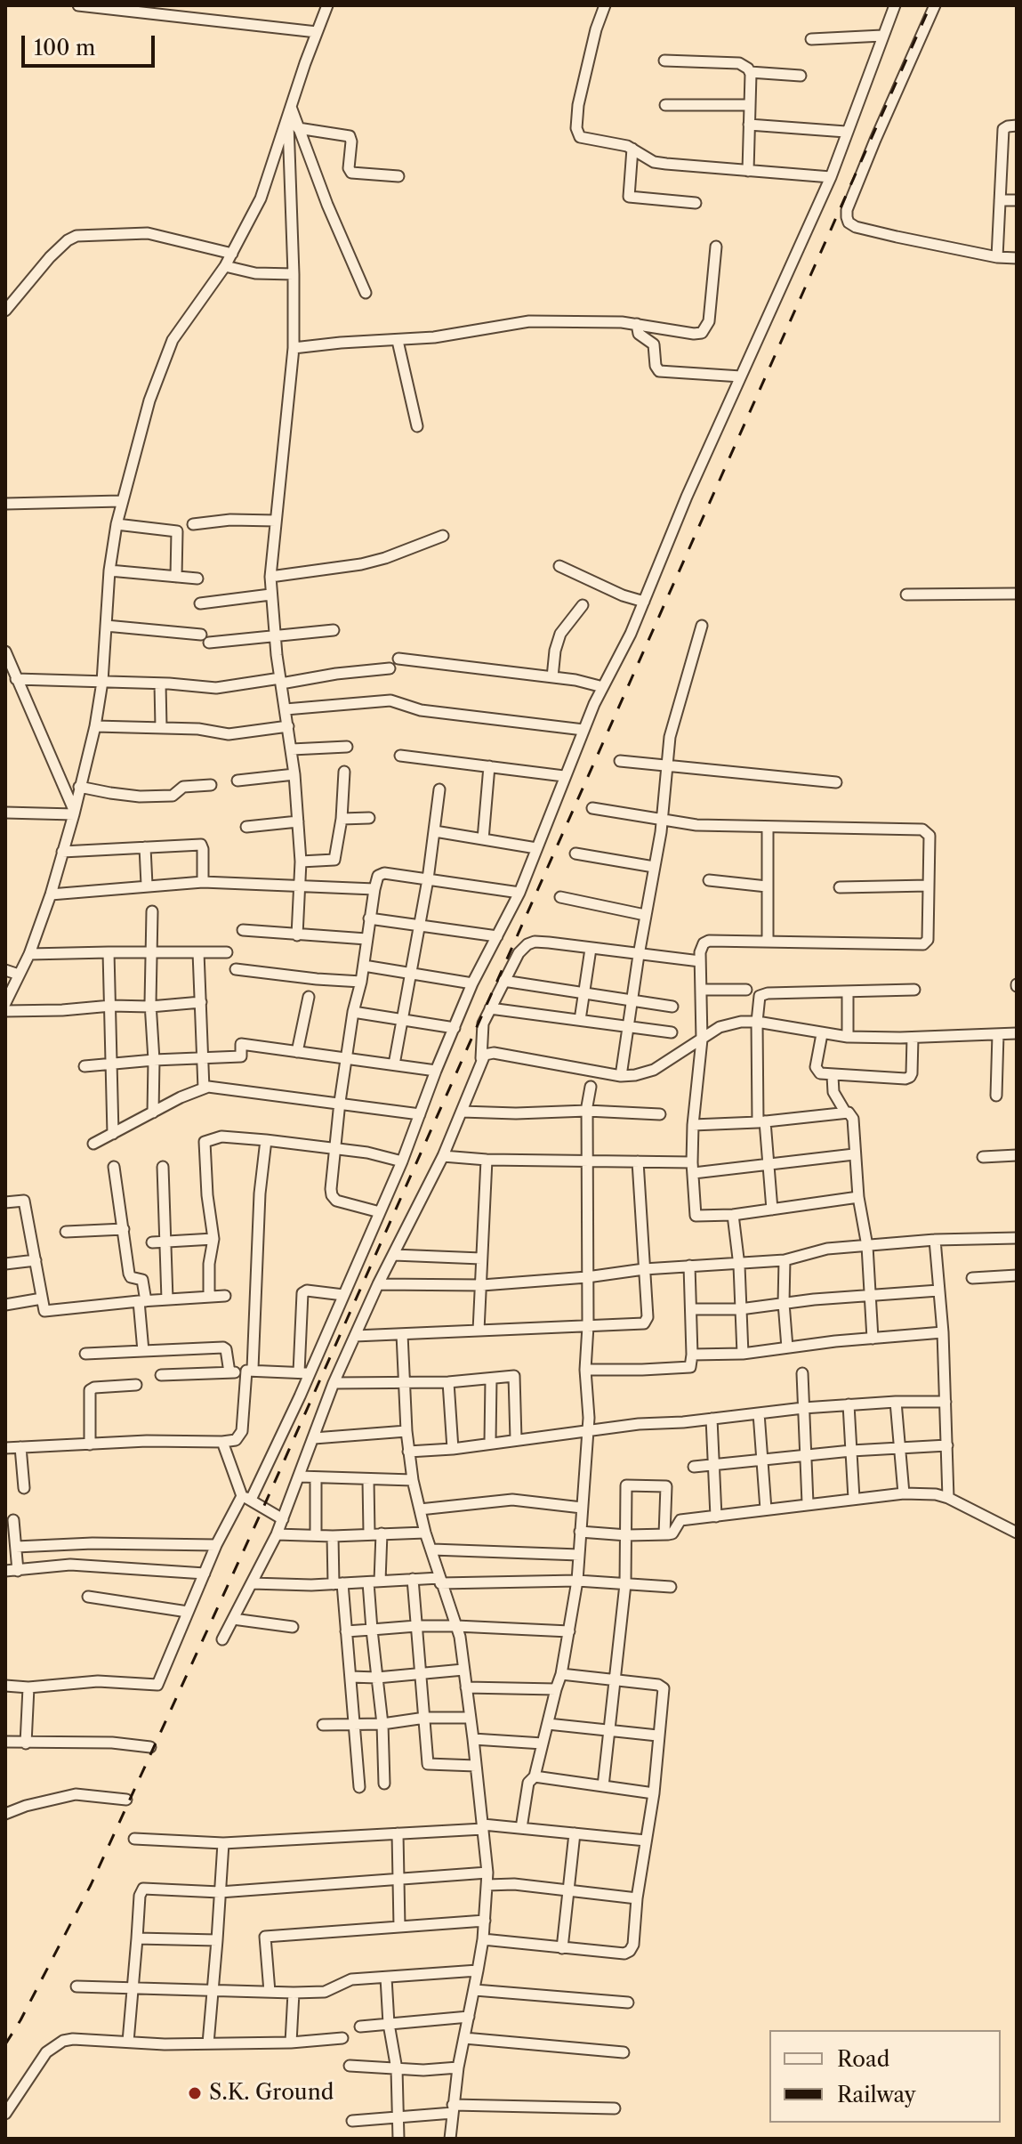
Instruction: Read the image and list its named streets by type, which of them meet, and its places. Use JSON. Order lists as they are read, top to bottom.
{
  "places": ["S.K. Ground"],
  "legend": ["Road", "Railway"],
  "scale_bar": "100 m"
}
